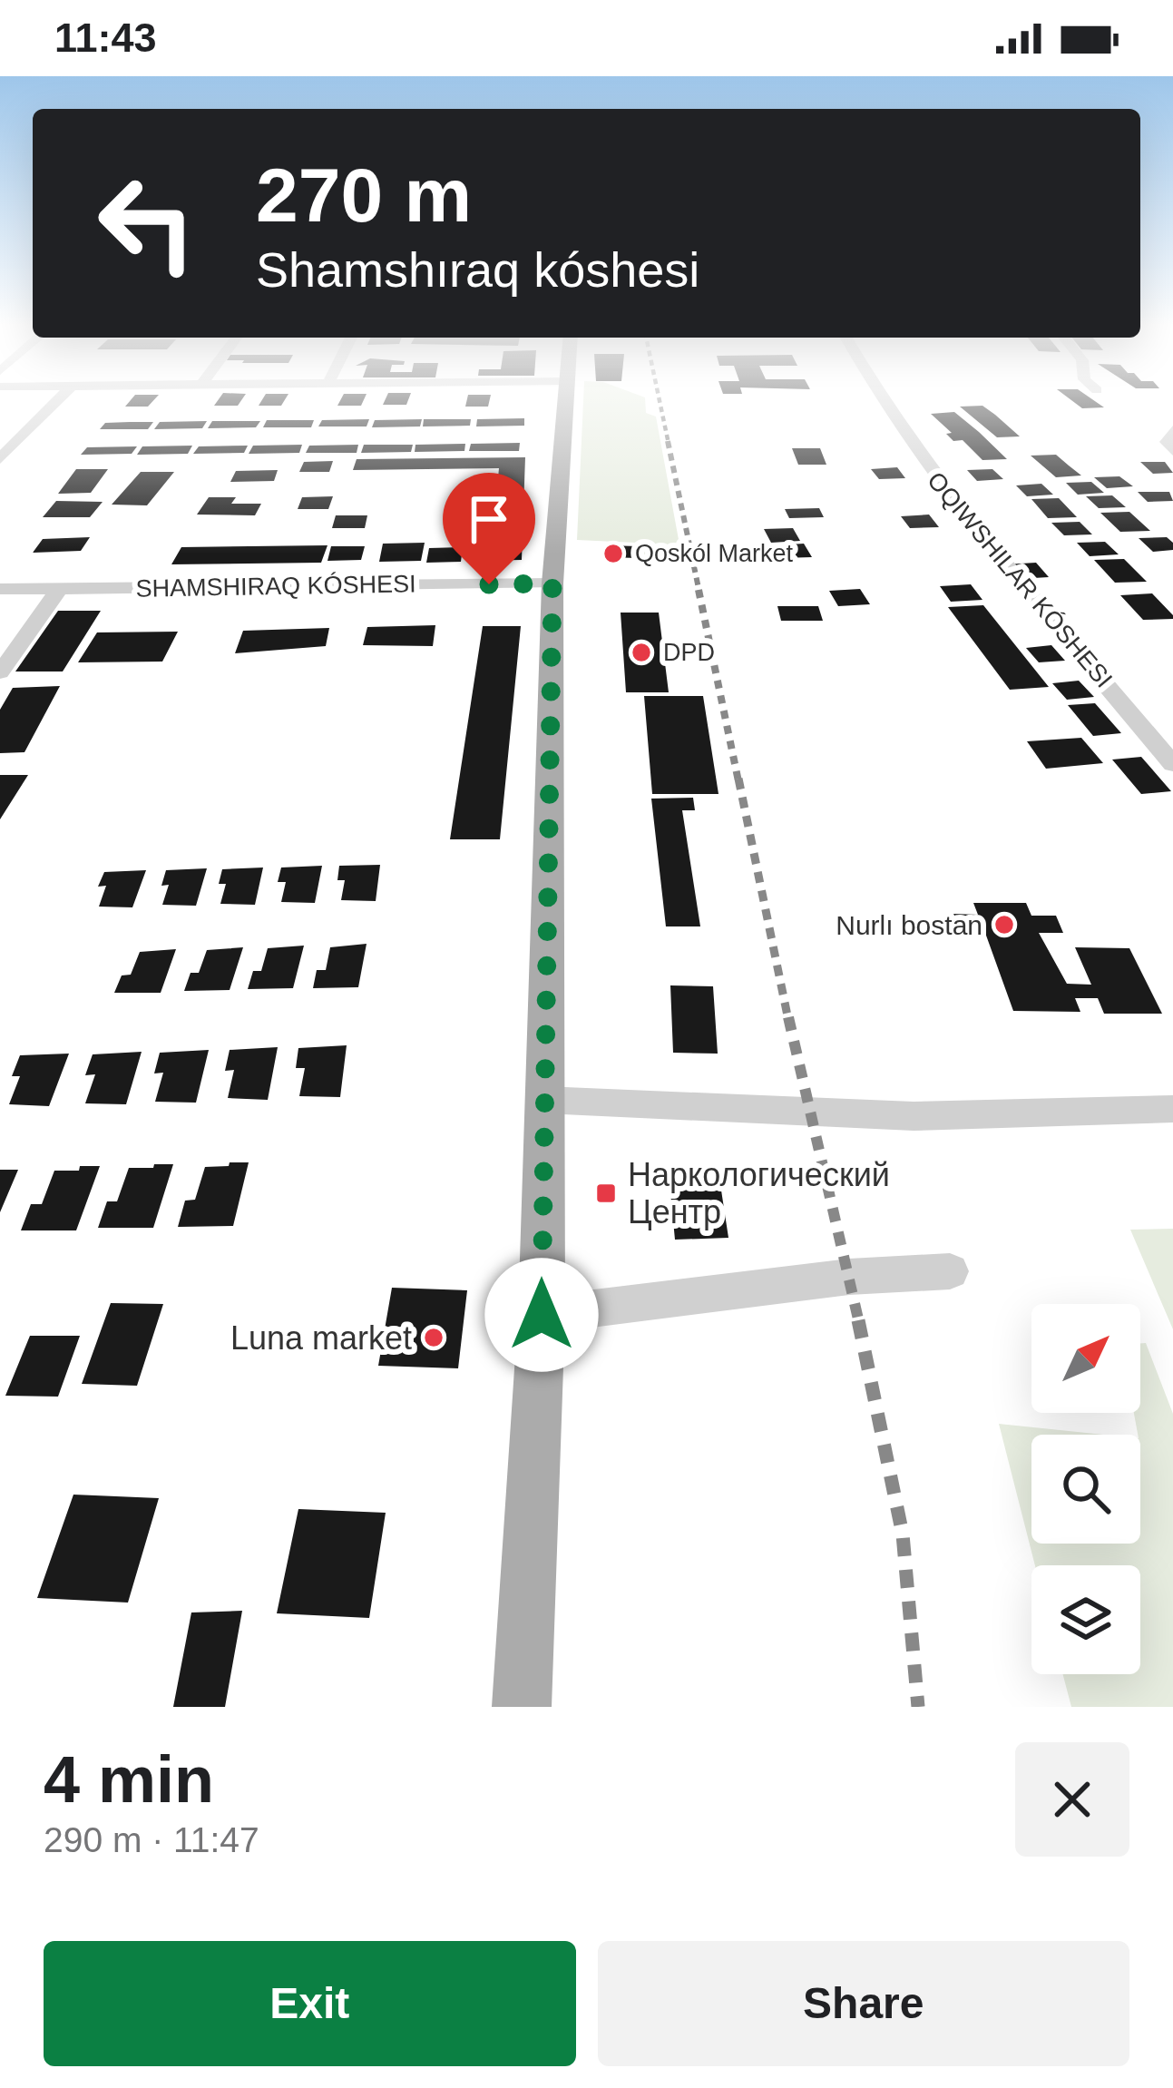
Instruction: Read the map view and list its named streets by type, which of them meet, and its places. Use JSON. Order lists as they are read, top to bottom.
{
  "places": {
    "other": [
      "Qoskól Market",
      "DPD",
      "Nurlı bostan",
      "Luna market"
    ],
    "transit": ["Наркологический Центр"]
  },
  "north": "top right",
  "page": {
    "status": "11:43",
    "turn": ["270 m", "Shamshıraq kóshesi"],
    "heading": ["4 min", "290 m · 11:47"],
    "buttons": ["Exit", "Share"]
  }
}
